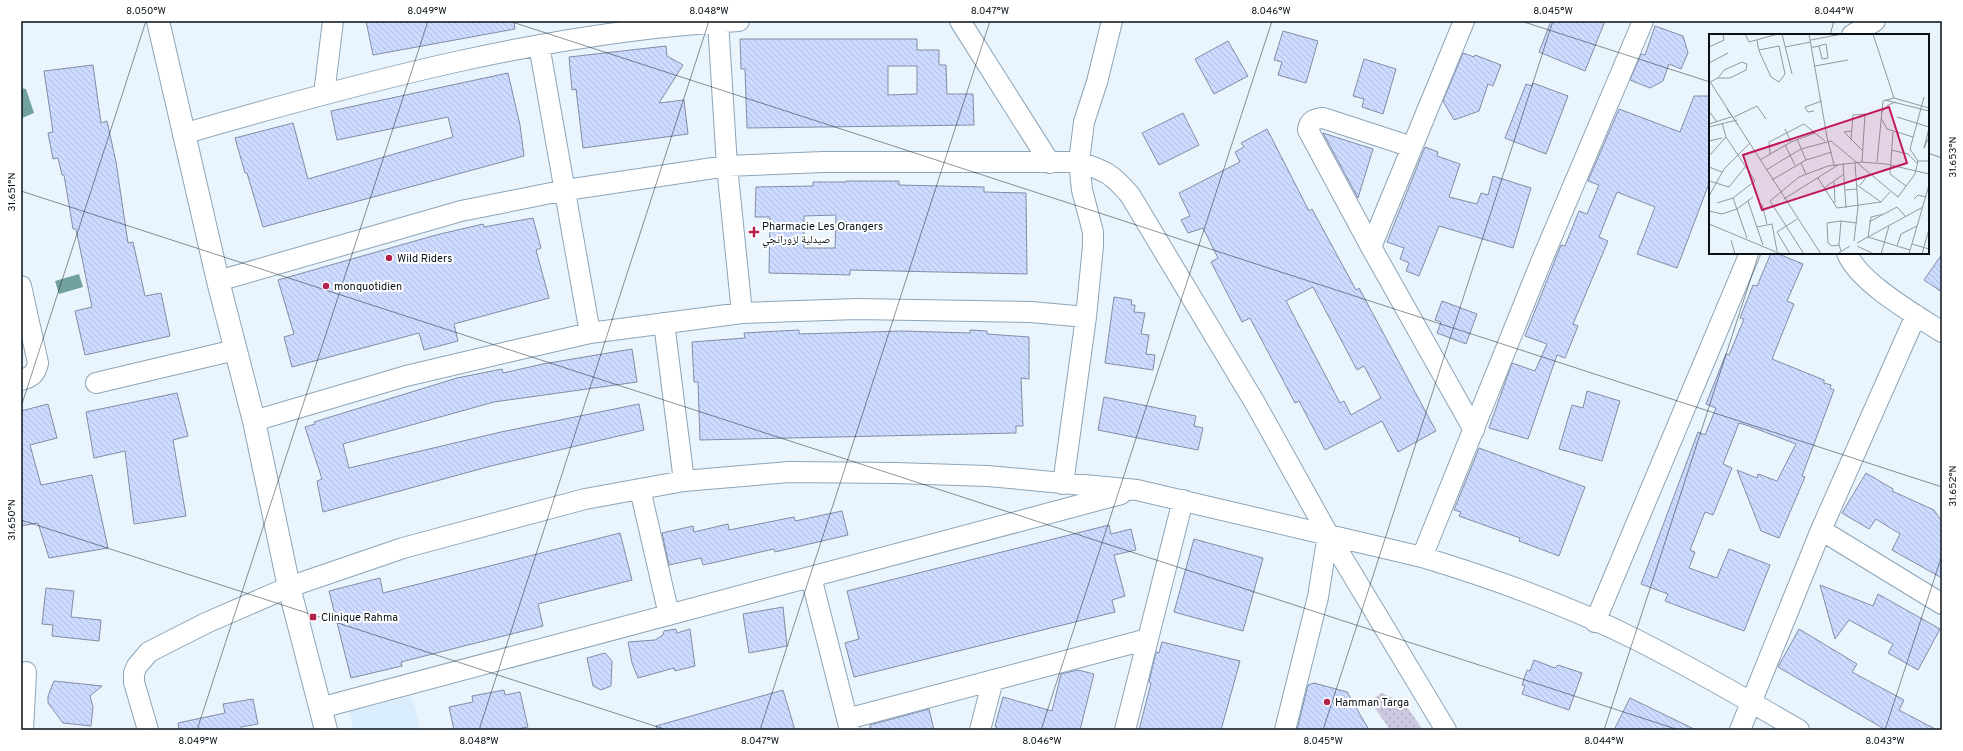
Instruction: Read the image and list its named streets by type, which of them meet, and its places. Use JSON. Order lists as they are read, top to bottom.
{
  "places": {
    "health": ["Pharmacie Les Orangers صيدلية لزورانجي"],
    "other": ["Wild Riders", "monquotidien", "Hamman Targa"],
    "transit": ["Clinique Rahma"]
  },
  "coordinates": [
    "8.050°W",
    "8.049°W",
    "8.048°W",
    "8.047°W",
    "8.046°W",
    "8.045°W",
    "8.044°W",
    "31.653°N",
    "31.651°N",
    "31.652°N",
    "31.650°N",
    "8.043°W"
  ]
}
